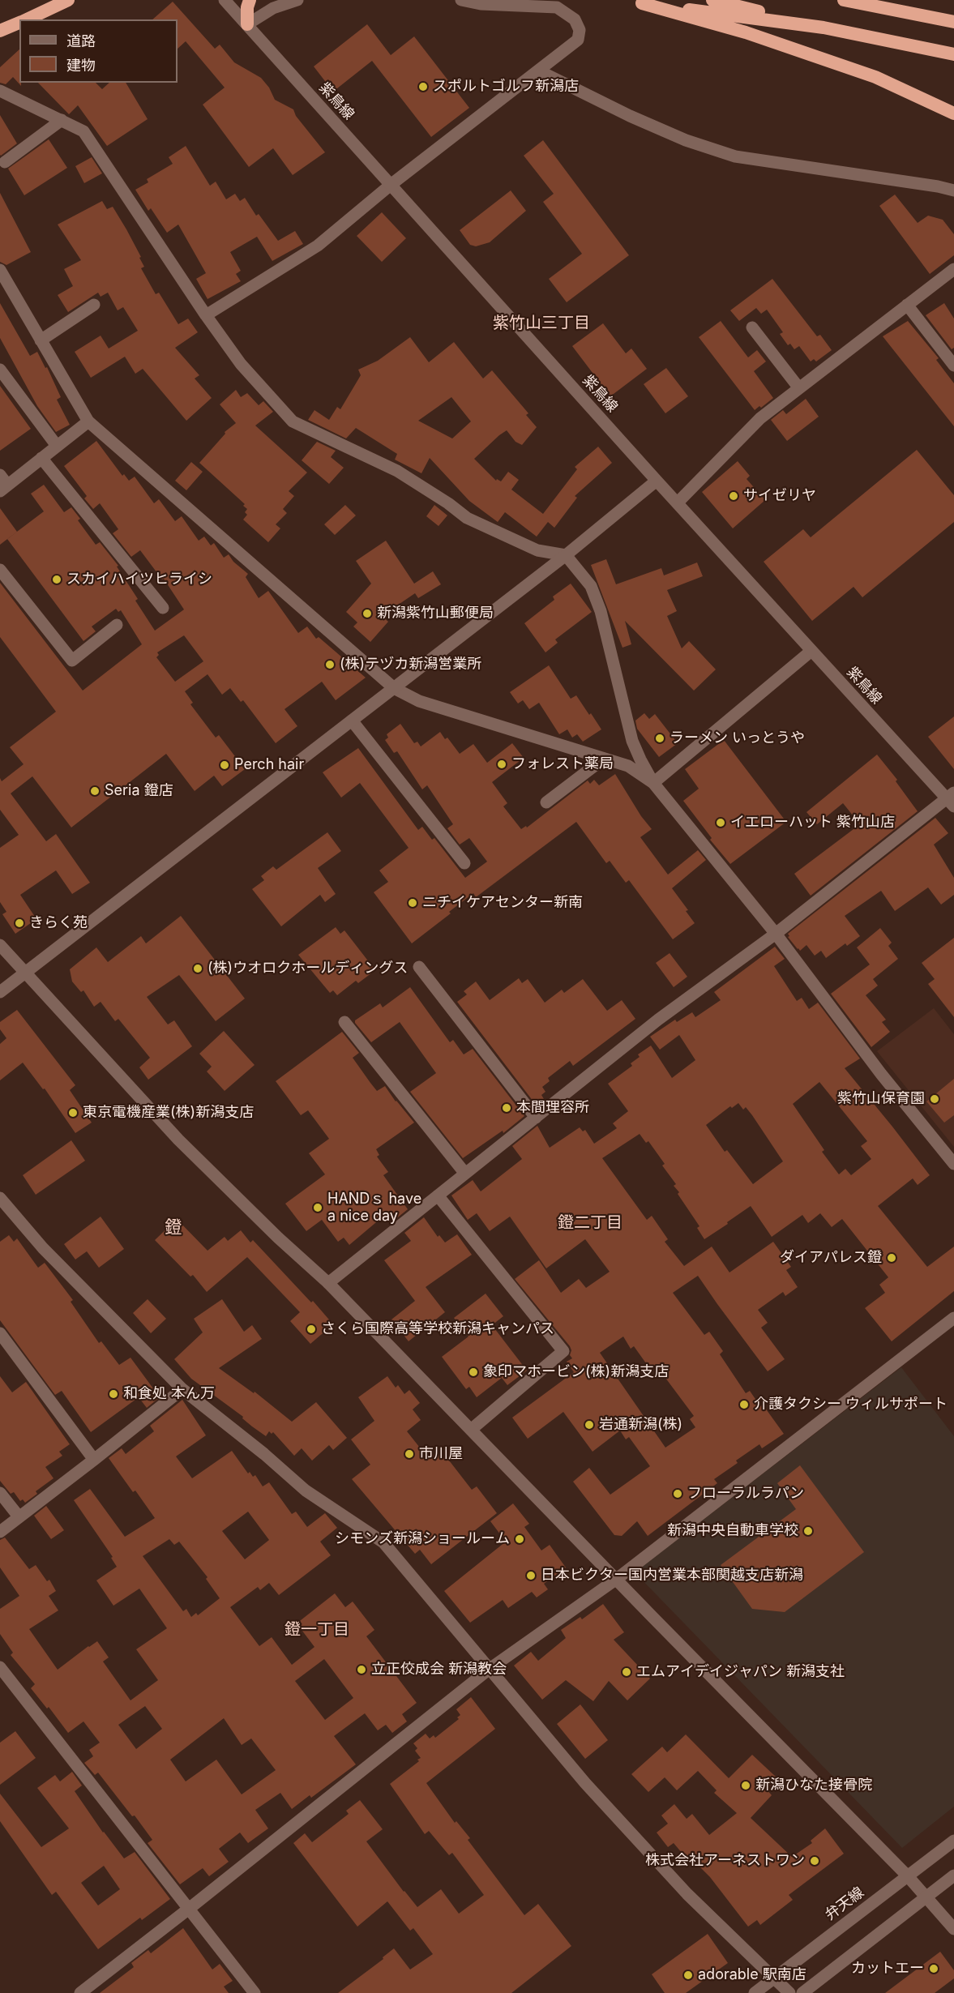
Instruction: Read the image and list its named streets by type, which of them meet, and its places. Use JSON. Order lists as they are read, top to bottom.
{
  "streets": {
    "street": ["紫鳥線", "弁天線"]
  },
  "districts": [
    "紫竹山三丁目",
    "鐙二丁目",
    "鐙",
    "鐙一丁目"
  ],
  "places": [
    "スポルトゴルフ新潟店",
    "サイゼリヤ",
    "スカイハイツヒライシ",
    "新潟紫竹山郵便局",
    "(株)テヅカ新潟営業所",
    "ラーメン いっとうや",
    "フォレスト薬局",
    "Perch hair",
    "Seria 鐙店",
    "イエローハット 紫竹山店",
    "ニチイケアセンター新南",
    "きらく苑",
    "(株)ウオロクホールディングス",
    "紫竹山保育園",
    "本間理容所",
    "東京電機産業(株)新潟支店",
    "HANDｓ have a nice day",
    "ダイアパレス鐙",
    "さくら国際高等学校新潟キャンパス",
    "象印マホービン(株)新潟支店",
    "和食処 本ん万",
    "介護タクシー ウィルサポート",
    "岩通新潟(株)",
    "市川屋",
    "フローラルラパン",
    "新潟中央自動車学校",
    "シモンズ新潟ショールーム",
    "日本ビクター国内営業本部関越支店新潟",
    "立正佼成会 新潟教会",
    "エムアイデイジャパン 新潟支社",
    "新潟ひなた接骨院",
    "株式会社アーネストワン",
    "カットエー",
    "adorable 駅南店"
  ],
  "legend": ["道路", "建物"]
}
